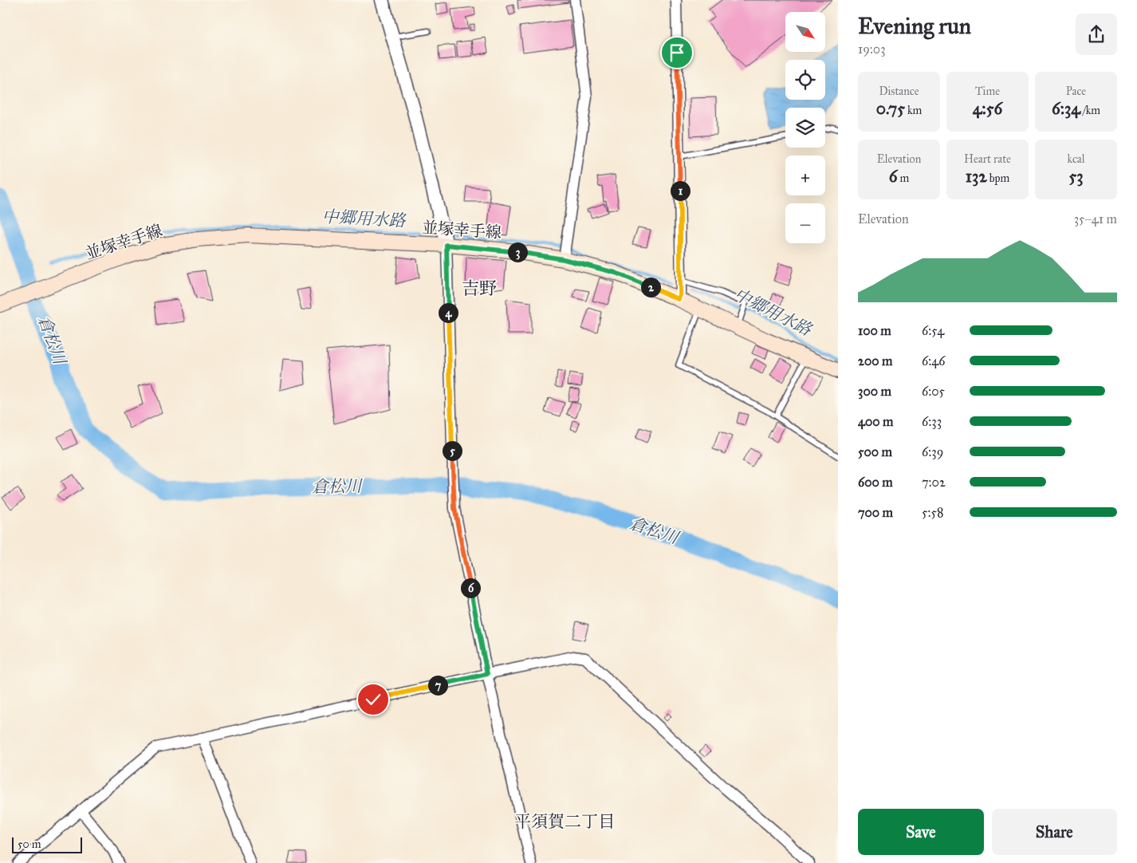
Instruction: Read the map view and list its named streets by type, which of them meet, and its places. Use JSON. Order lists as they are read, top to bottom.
{
  "streets": {
    "main road": ["並塚幸手線"]
  },
  "districts": ["吉野", "平須賀二丁目"],
  "water": ["中郷用水路", "倉松川"],
  "scale_bar": "50 m",
  "north": "bottom right",
  "page": {
    "heading": ["Evening run", "19:03"],
    "map_buttons": ["+", "−"],
    "stats": [
      ["Distance", "0.75 km"],
      ["Time", "4:56"],
      ["Pace", "6:34 /km"],
      ["Elevation", "6 m"],
      ["Heart rate", "132 bpm"],
      ["kcal", "53"]
    ],
    "pins": [
      "1",
      "3",
      "2",
      "4",
      "5",
      "6",
      "7"
    ],
    "chart": ["Elevation", "35–41 m"],
    "list": [
      {
        "name": "100 m",
        "note": "6:54"
      },
      {
        "name": "200 m",
        "note": "6:46"
      },
      {
        "name": "300 m",
        "note": "6:05"
      },
      {
        "name": "400 m",
        "note": "6:33"
      },
      {
        "name": "500 m",
        "note": "6:39"
      },
      {
        "name": "600 m",
        "note": "7:02"
      },
      {
        "name": "700 m",
        "note": "5:58"
      }
    ],
    "buttons": ["Save", "Share"],
    "scale": "50 m"
  }
}
